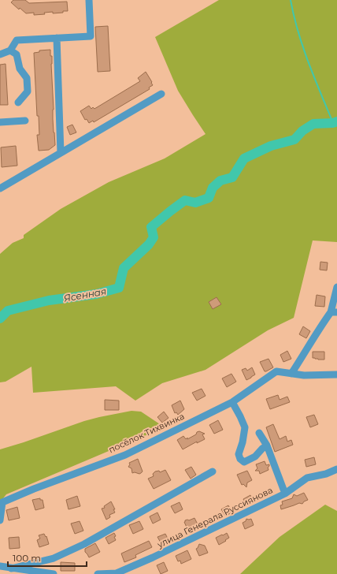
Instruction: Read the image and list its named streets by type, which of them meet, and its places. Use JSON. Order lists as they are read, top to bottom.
{
  "streets": {
    "street": ["посёлок Тихвинка", "улица Генерала Руссиянова"]
  },
  "water": ["Ясенная"],
  "scale_bar": "100 m"
}
